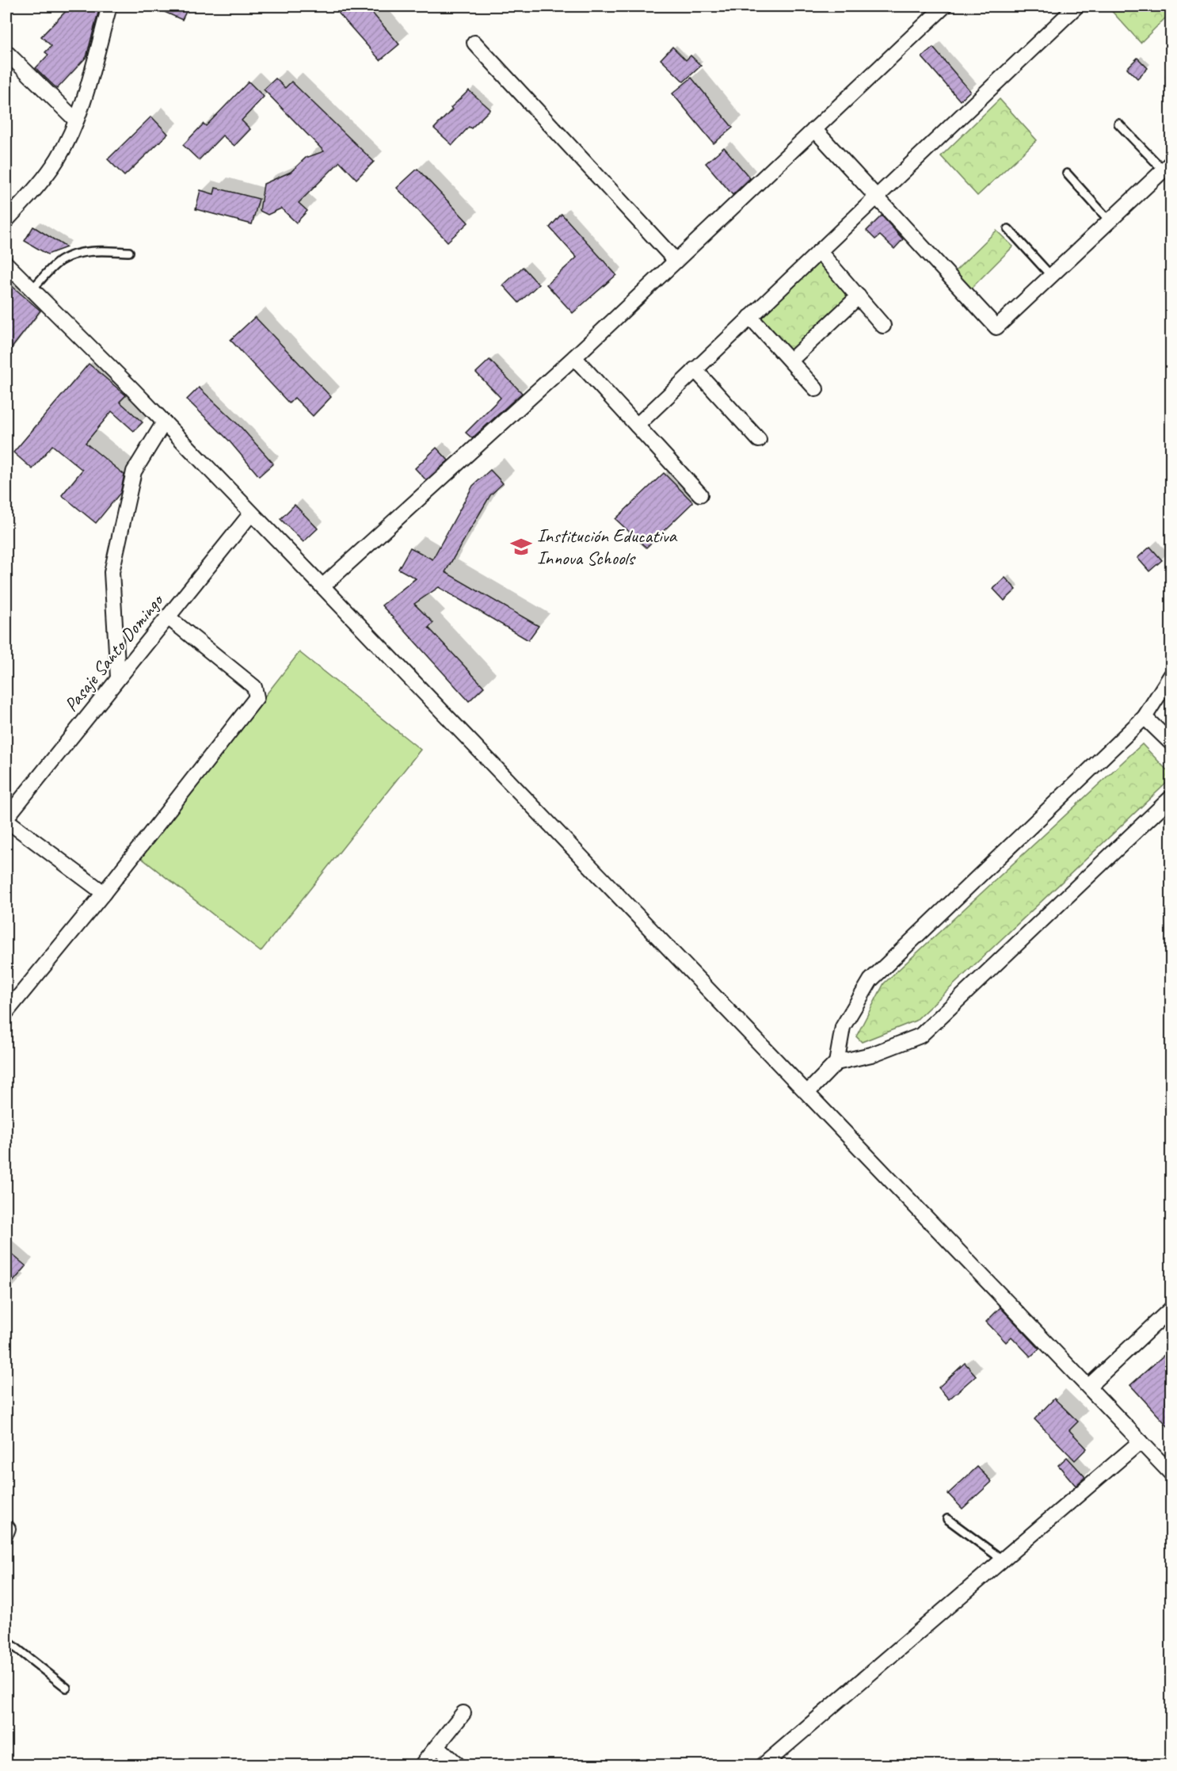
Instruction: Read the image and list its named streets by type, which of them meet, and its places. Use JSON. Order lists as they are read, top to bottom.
{
  "streets": {
    "street": ["Pasaje Santo Domingo"]
  },
  "places": {
    "school or university": ["Institución Educativa Innova Schools"]
  }
}
